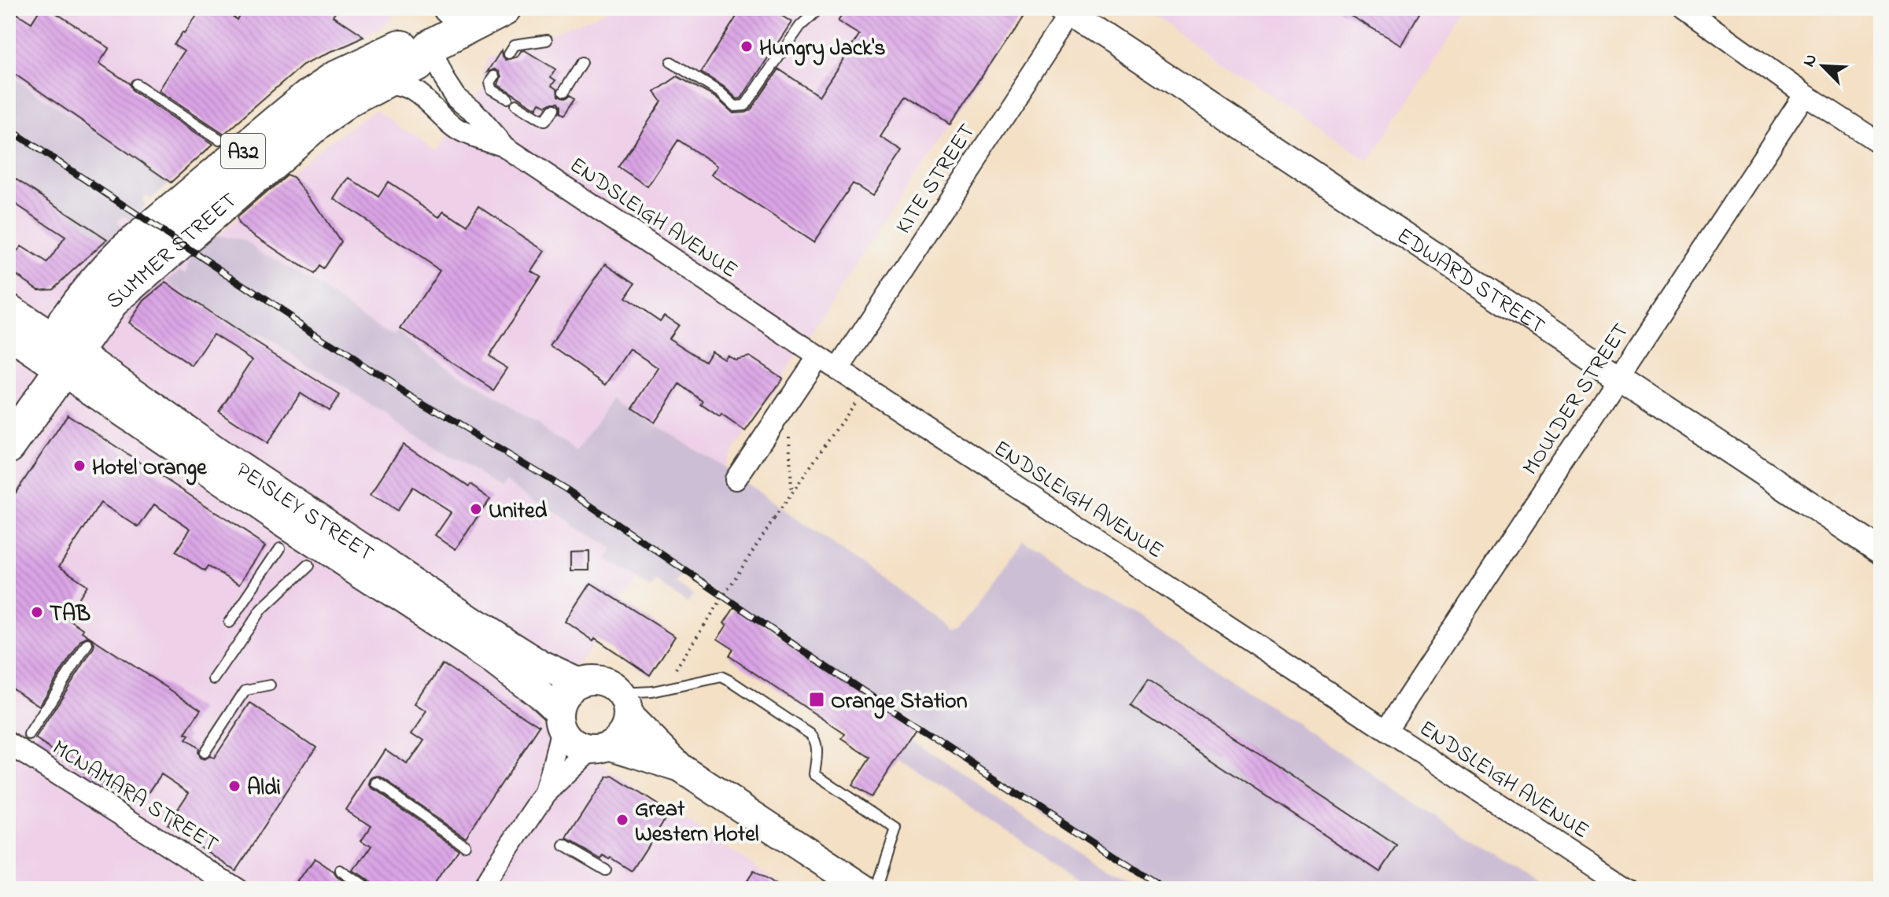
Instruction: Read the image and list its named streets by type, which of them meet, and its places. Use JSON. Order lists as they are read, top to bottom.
{
  "streets": {
    "highway": ["A32", "SUMMER STREET"],
    "main road": ["PEISLEY STREET"],
    "street": [
      "KITE STREET",
      "ENDSLEIGH AVENUE",
      "EDWARD STREET",
      "MOULDER STREET",
      "MCNAMARA STREET"
    ]
  },
  "crossings": [
    ["A32", "SUMMER STREET"],
    ["KITE STREET", "ENDSLEIGH AVENUE"],
    ["KITE STREET", "EDWARD STREET"],
    ["ENDSLEIGH AVENUE", "SUMMER STREET"],
    ["ENDSLEIGH AVENUE", "MOULDER STREET"],
    ["SUMMER STREET", "PEISLEY STREET"],
    ["EDWARD STREET", "MOULDER STREET"]
  ],
  "places": {
    "other": [
      "Hungry Jack's",
      "Hotel Orange",
      "United",
      "TAB",
      "Aldi",
      "Great Western Hotel"
    ],
    "transit": ["Orange Station"]
  },
  "north": "top left"
}
